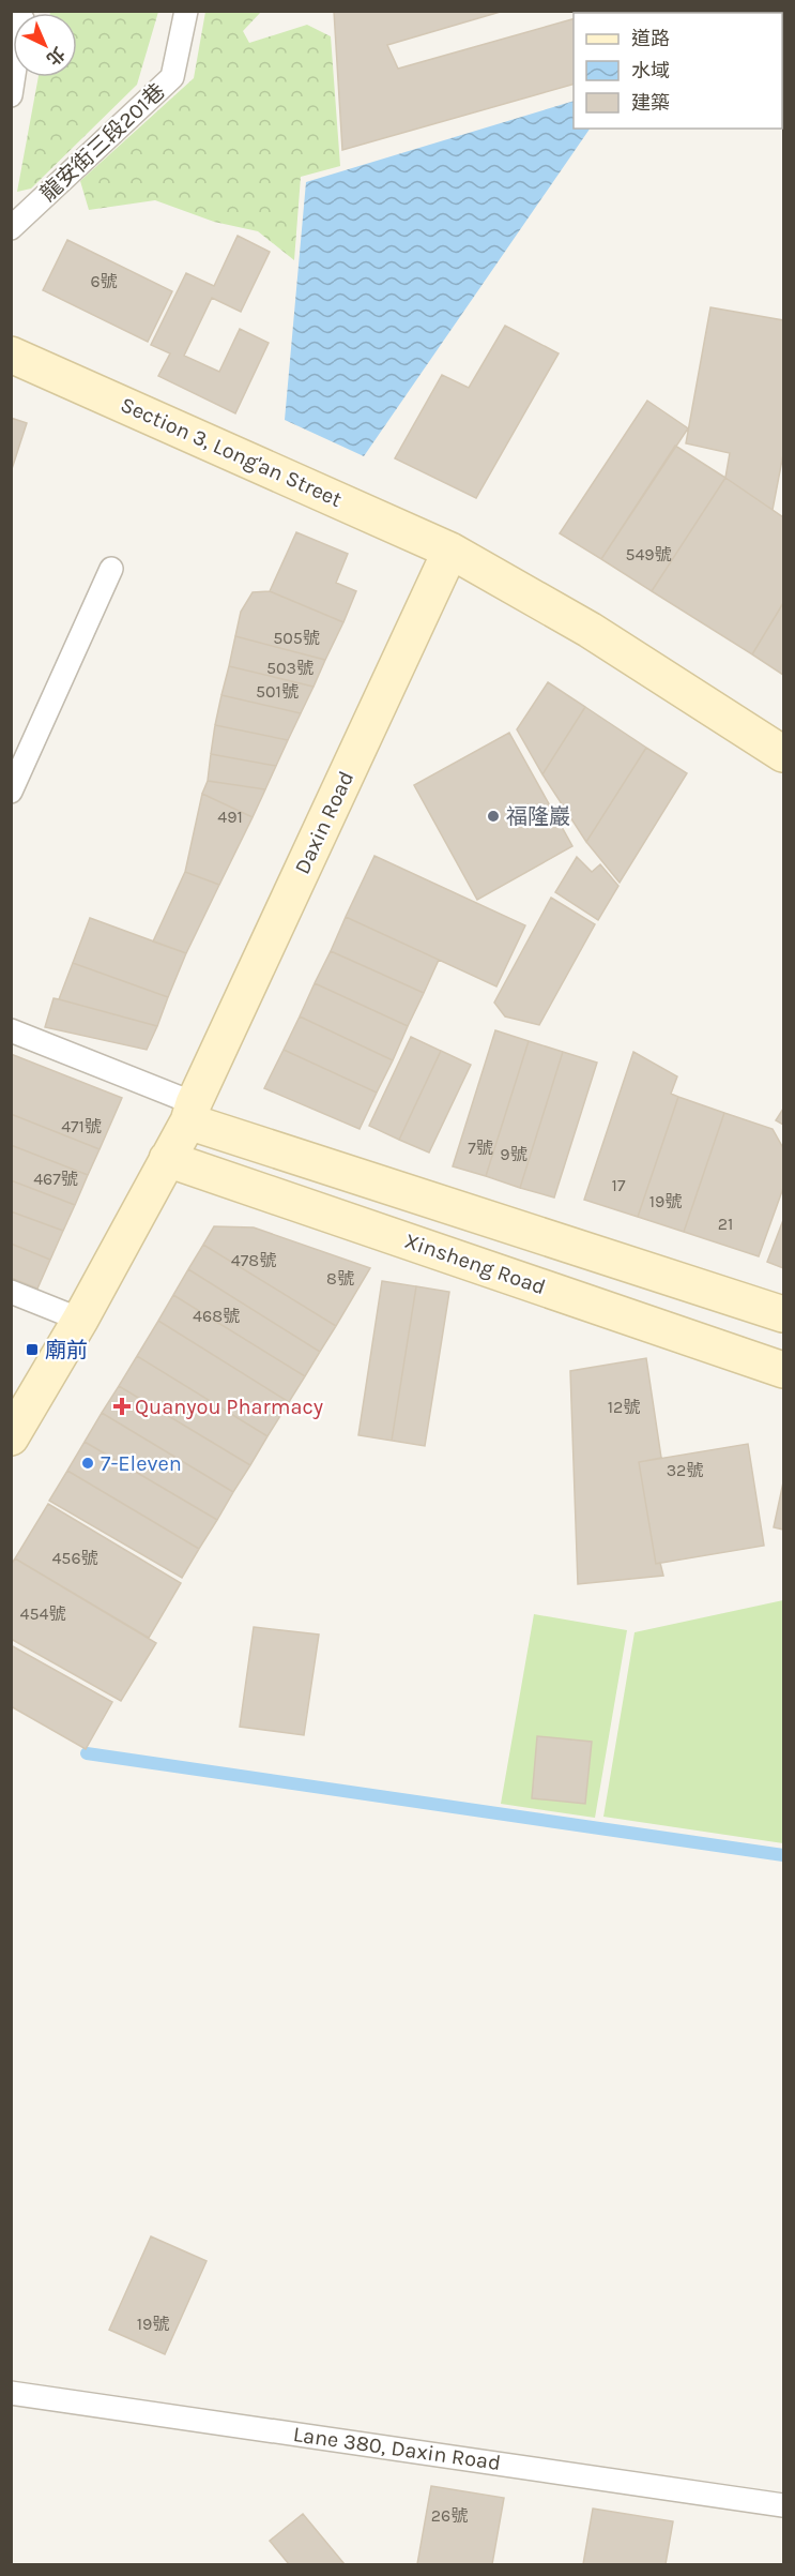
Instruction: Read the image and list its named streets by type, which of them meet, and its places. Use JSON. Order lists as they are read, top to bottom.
{
  "streets": {
    "main road": ["Section 3, Long'an Street", "Daxin Road", "Xinsheng Road"],
    "lane": ["龍安街三段201巷", "Lane 380, Daxin Road"]
  },
  "crossings": [
    ["Section 3, Long'an Street", "Daxin Road"],
    ["Daxin Road", "Xinsheng Road"]
  ],
  "places": {
    "other": ["福隆巖", "7-Eleven"],
    "transit": ["廟前"],
    "health": ["Quanyou Pharmacy"]
  },
  "house_numbers": [
    "6號",
    "549號",
    "505號",
    "503號",
    "501號",
    "491",
    "471號",
    "7號",
    "9號",
    "467號",
    "17",
    "19號",
    "21",
    "478號",
    "8號",
    "468號",
    "12號",
    "32號",
    "456號",
    "454號",
    "19號",
    "26號"
  ],
  "legend": ["道路", "水域", "建築"],
  "north": "bottom right"
}
